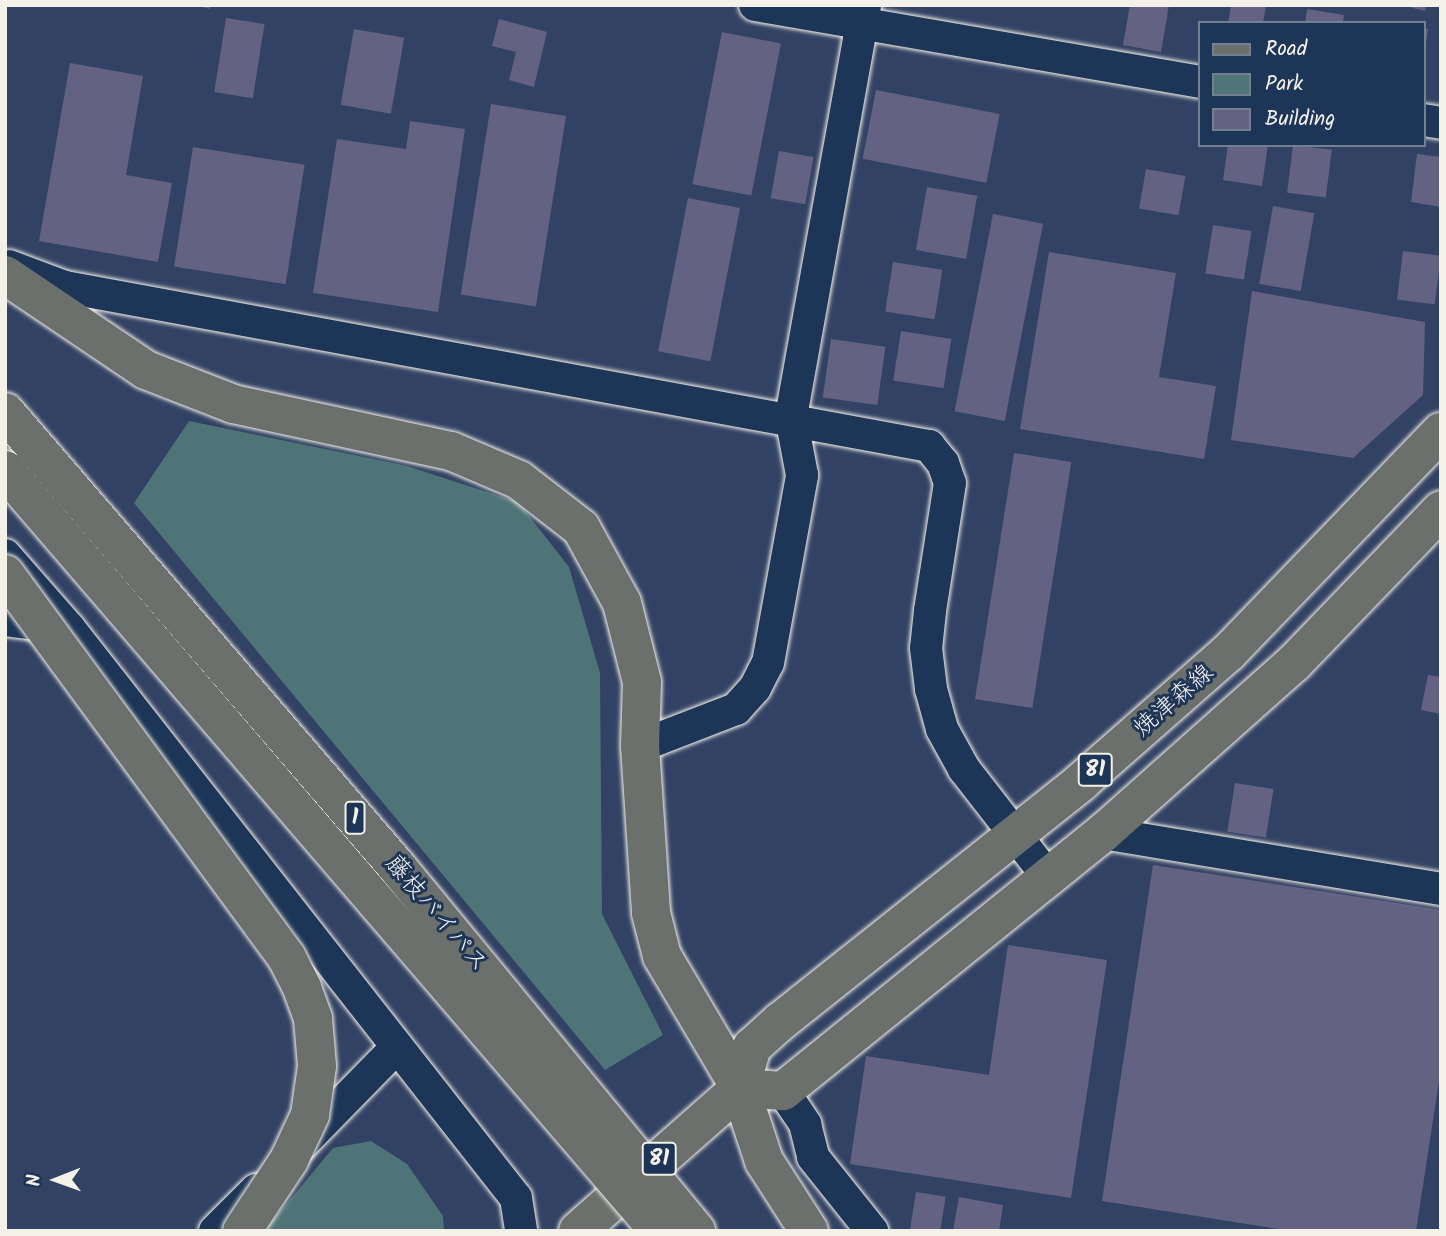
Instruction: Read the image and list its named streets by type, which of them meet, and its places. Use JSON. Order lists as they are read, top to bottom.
{
  "streets": {
    "main road": [
      "焼津森線",
      "81",
      "1",
      "藤枝バイパス"
    ]
  },
  "crossings": [
    ["焼津森線", "81"]
  ],
  "legend": ["Road", "Park", "Building"],
  "north": "left"
}
